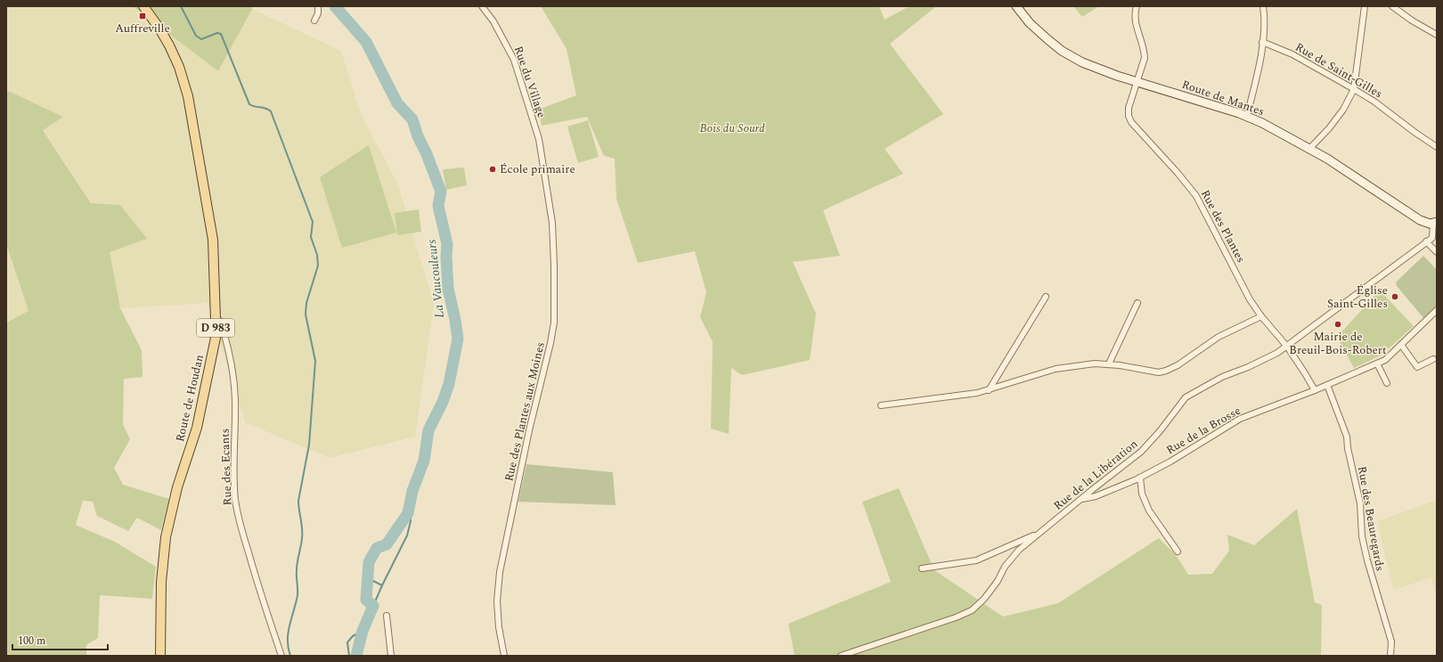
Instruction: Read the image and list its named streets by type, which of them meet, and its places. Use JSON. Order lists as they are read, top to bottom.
{
  "streets": {
    "main road": ["Route de Mantes", "D 983", "Route de Houdan"],
    "street": [
      "Rue de Saint-Gilles",
      "Rue du Village",
      "Rue des Plantes",
      "Rue des Plantes aux Moines",
      "Rue de la Brosse",
      "Rue des Ecants",
      "Rue de la Libération",
      "Rue des Beauregards"
    ]
  },
  "crossings": [
    ["Rue du Village", "Rue des Plantes aux Moines"],
    ["Route de Mantes", "Rue des Plantes"],
    ["Route de Mantes", "Rue de la Libération"],
    ["Rue des Plantes", "Rue de la Brosse"],
    ["Rue des Plantes", "Rue de la Libération"],
    ["Route de Houdan", "Rue des Ecants"],
    ["Rue de la Brosse", "Rue de la Libération"],
    ["Rue de la Brosse", "Rue des Beauregards"]
  ],
  "water": ["La Vaucouleurs"],
  "parks": ["Bois du Sourd"],
  "places": {
    "transit": ["Auffreville"],
    "other": ["École primaire", "Église Saint-Gilles", "Mairie de Breuil-Bois-Robert"]
  },
  "scale_bar": "100 m"
}
